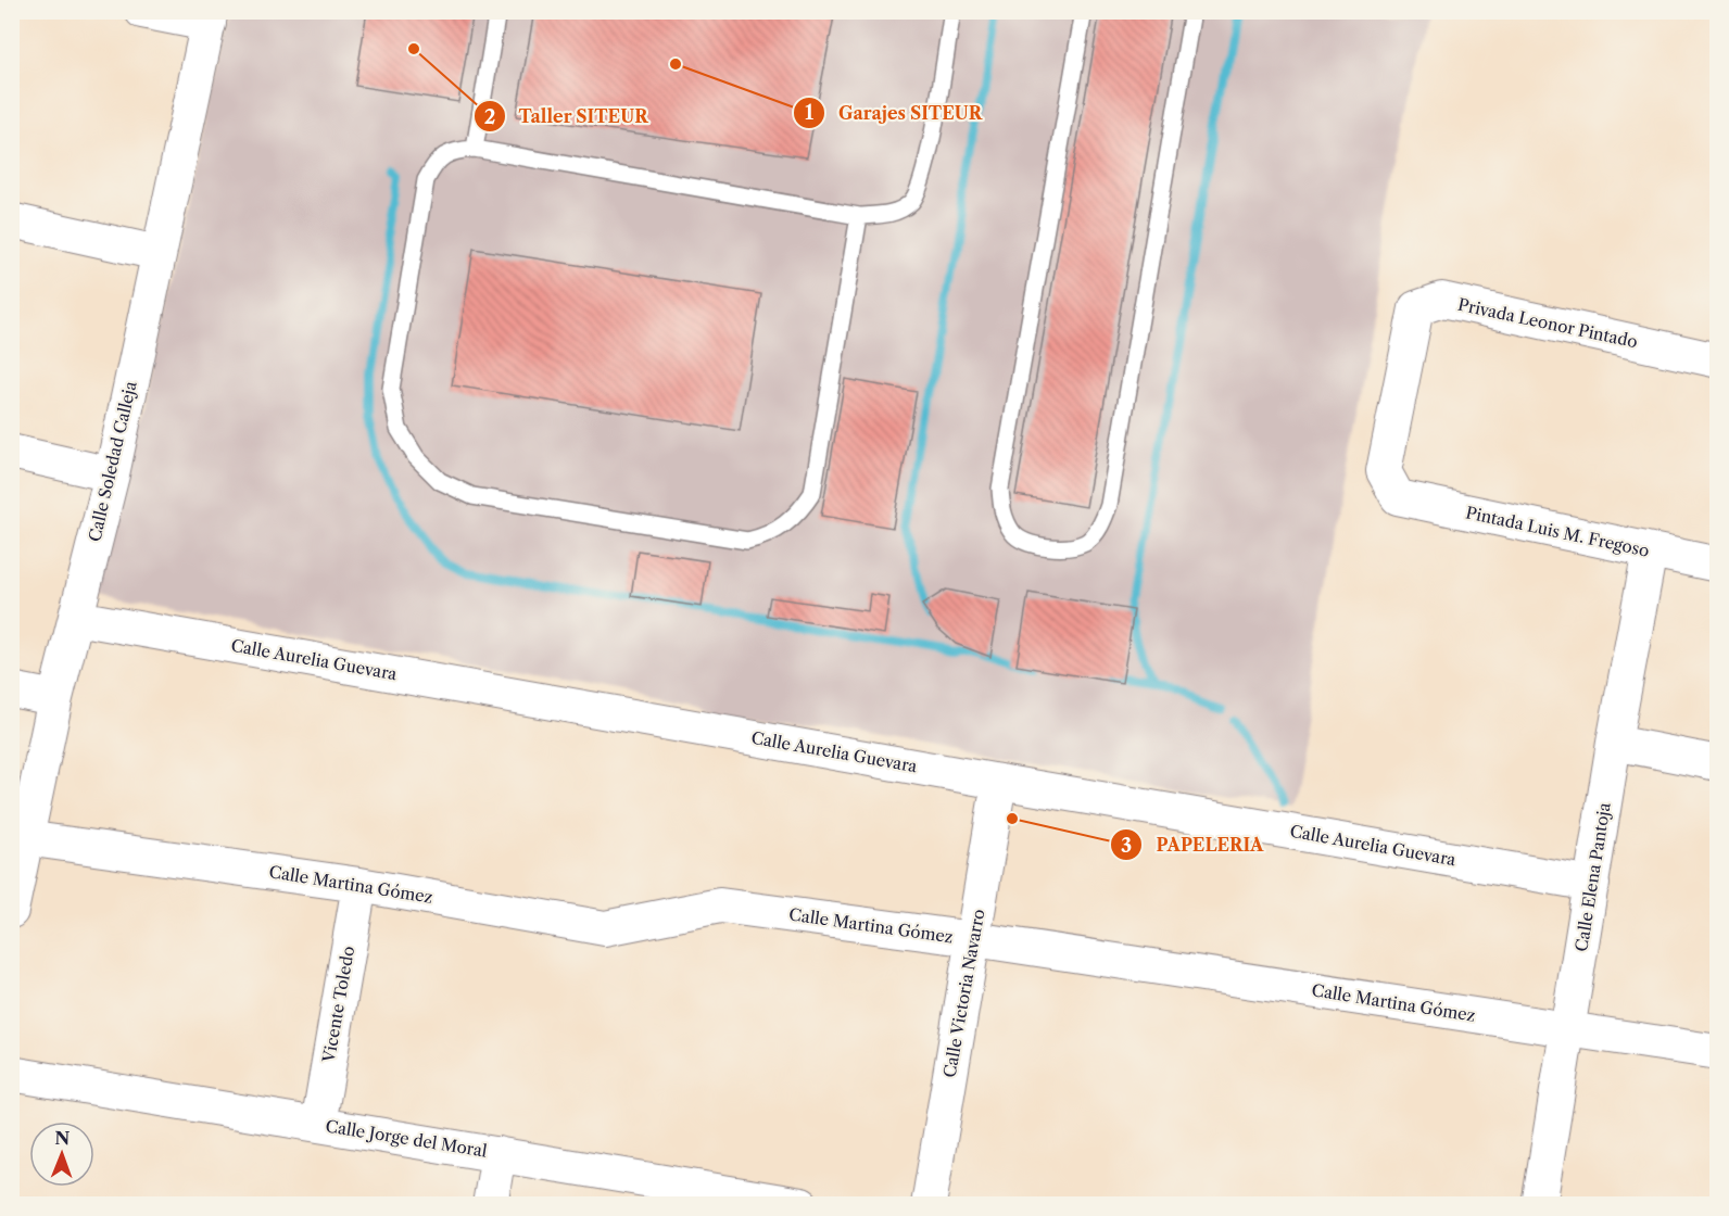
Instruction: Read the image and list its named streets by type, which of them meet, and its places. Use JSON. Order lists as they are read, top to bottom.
{
  "streets": {
    "street": [
      "Privada Leonor Pintado",
      "Calle Soledad Calleja",
      "Pintada Luis M. Fregoso",
      "Calle Aurelia Guevara",
      "Calle Elena Pantoja",
      "Calle Martina Gómez",
      "Calle Victoria Navarro",
      "Vicente Toledo",
      "Calle Jorge del Moral"
    ]
  },
  "crossings": [
    ["Privada Leonor Pintado", "Pintada Luis M. Fregoso"],
    ["Calle Soledad Calleja", "Calle Aurelia Guevara"],
    ["Calle Soledad Calleja", "Calle Martina Gómez"],
    ["Pintada Luis M. Fregoso", "Calle Elena Pantoja"],
    ["Calle Aurelia Guevara", "Calle Elena Pantoja"],
    ["Calle Aurelia Guevara", "Calle Victoria Navarro"],
    ["Calle Elena Pantoja", "Calle Martina Gómez"],
    ["Calle Martina Gómez", "Calle Victoria Navarro"],
    ["Calle Martina Gómez", "Vicente Toledo"],
    ["Vicente Toledo", "Calle Jorge del Moral"]
  ],
  "places": ["Taller SITEUR", "Garajes SITEUR", "PAPELERIA"],
  "north": "top"
}
